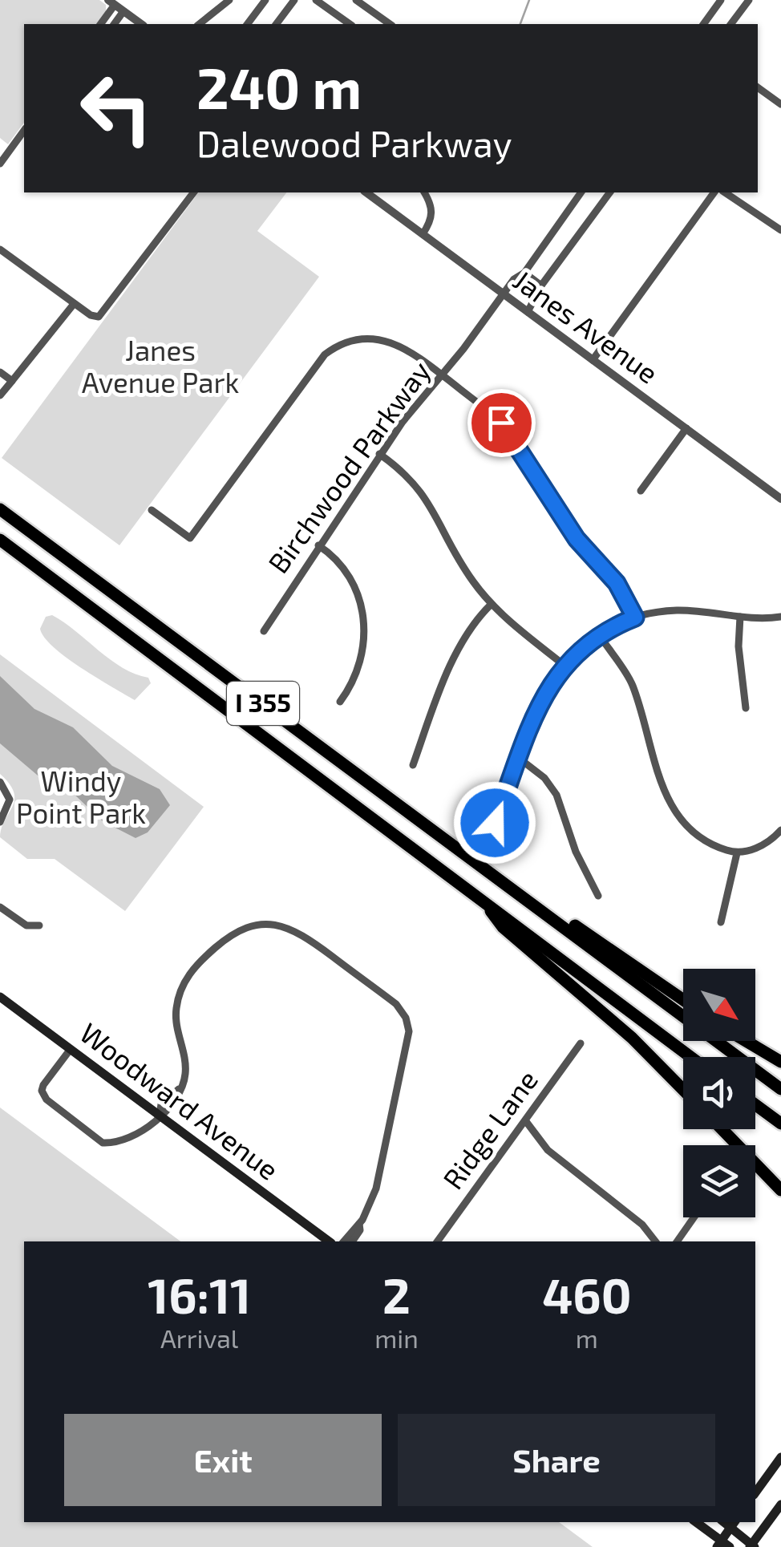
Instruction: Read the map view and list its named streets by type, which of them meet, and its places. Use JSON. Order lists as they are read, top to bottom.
{
  "streets": {
    "highway": ["I 355"],
    "main road": ["Woodward Avenue"],
    "street": ["Janes Avenue", "Birchwood Parkway", "Ridge Lane"]
  },
  "crossings": [
    ["Janes Avenue", "Birchwood Parkway"]
  ],
  "parks": ["Janes Avenue Park", "Windy Point Park"],
  "north": "bottom right",
  "page": {
    "turn": ["240 m", "Dalewood Parkway"],
    "eta": [
      "16:11",
      "Arrival",
      "2",
      "min",
      "460",
      "m"
    ],
    "buttons": ["Exit", "Share"]
  }
}
